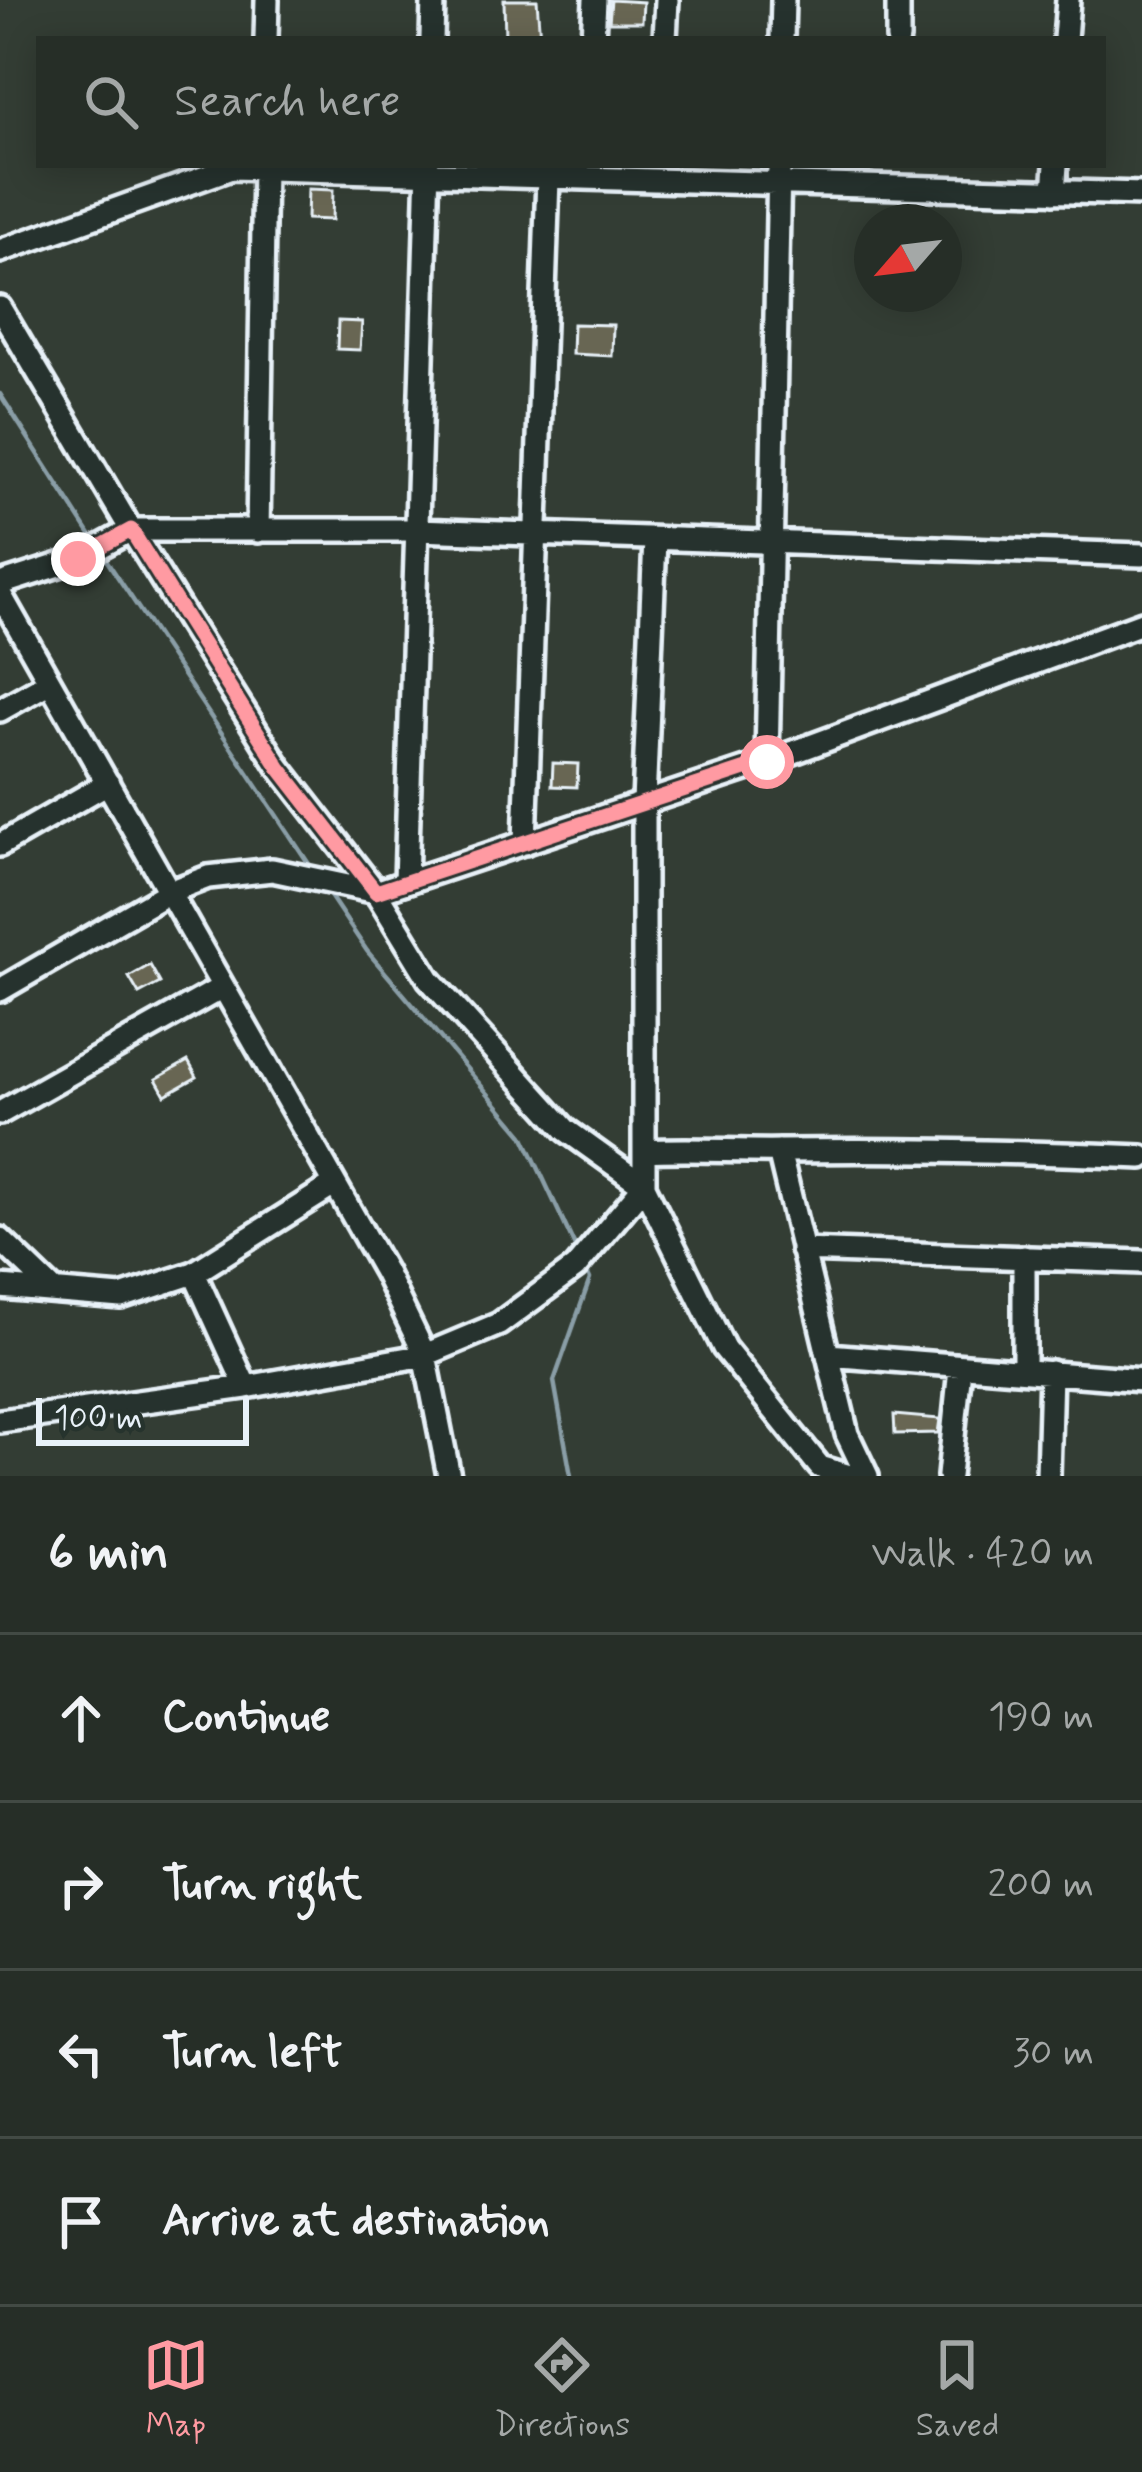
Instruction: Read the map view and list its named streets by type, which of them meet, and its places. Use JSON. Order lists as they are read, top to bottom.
{
  "scale_bar": "100 m",
  "north": "bottom left",
  "page": {
    "search": "Search here",
    "scale": "100 m",
    "heading": ["6 min", "Walk · 420 m"],
    "list": [
      ["Continue", "190 m"],
      ["Turn right", "200 m"],
      ["Turn left", "30 m"],
      "Arrive at destination"
    ],
    "nav": ["Map", "Directions", "Saved"]
  }
}
